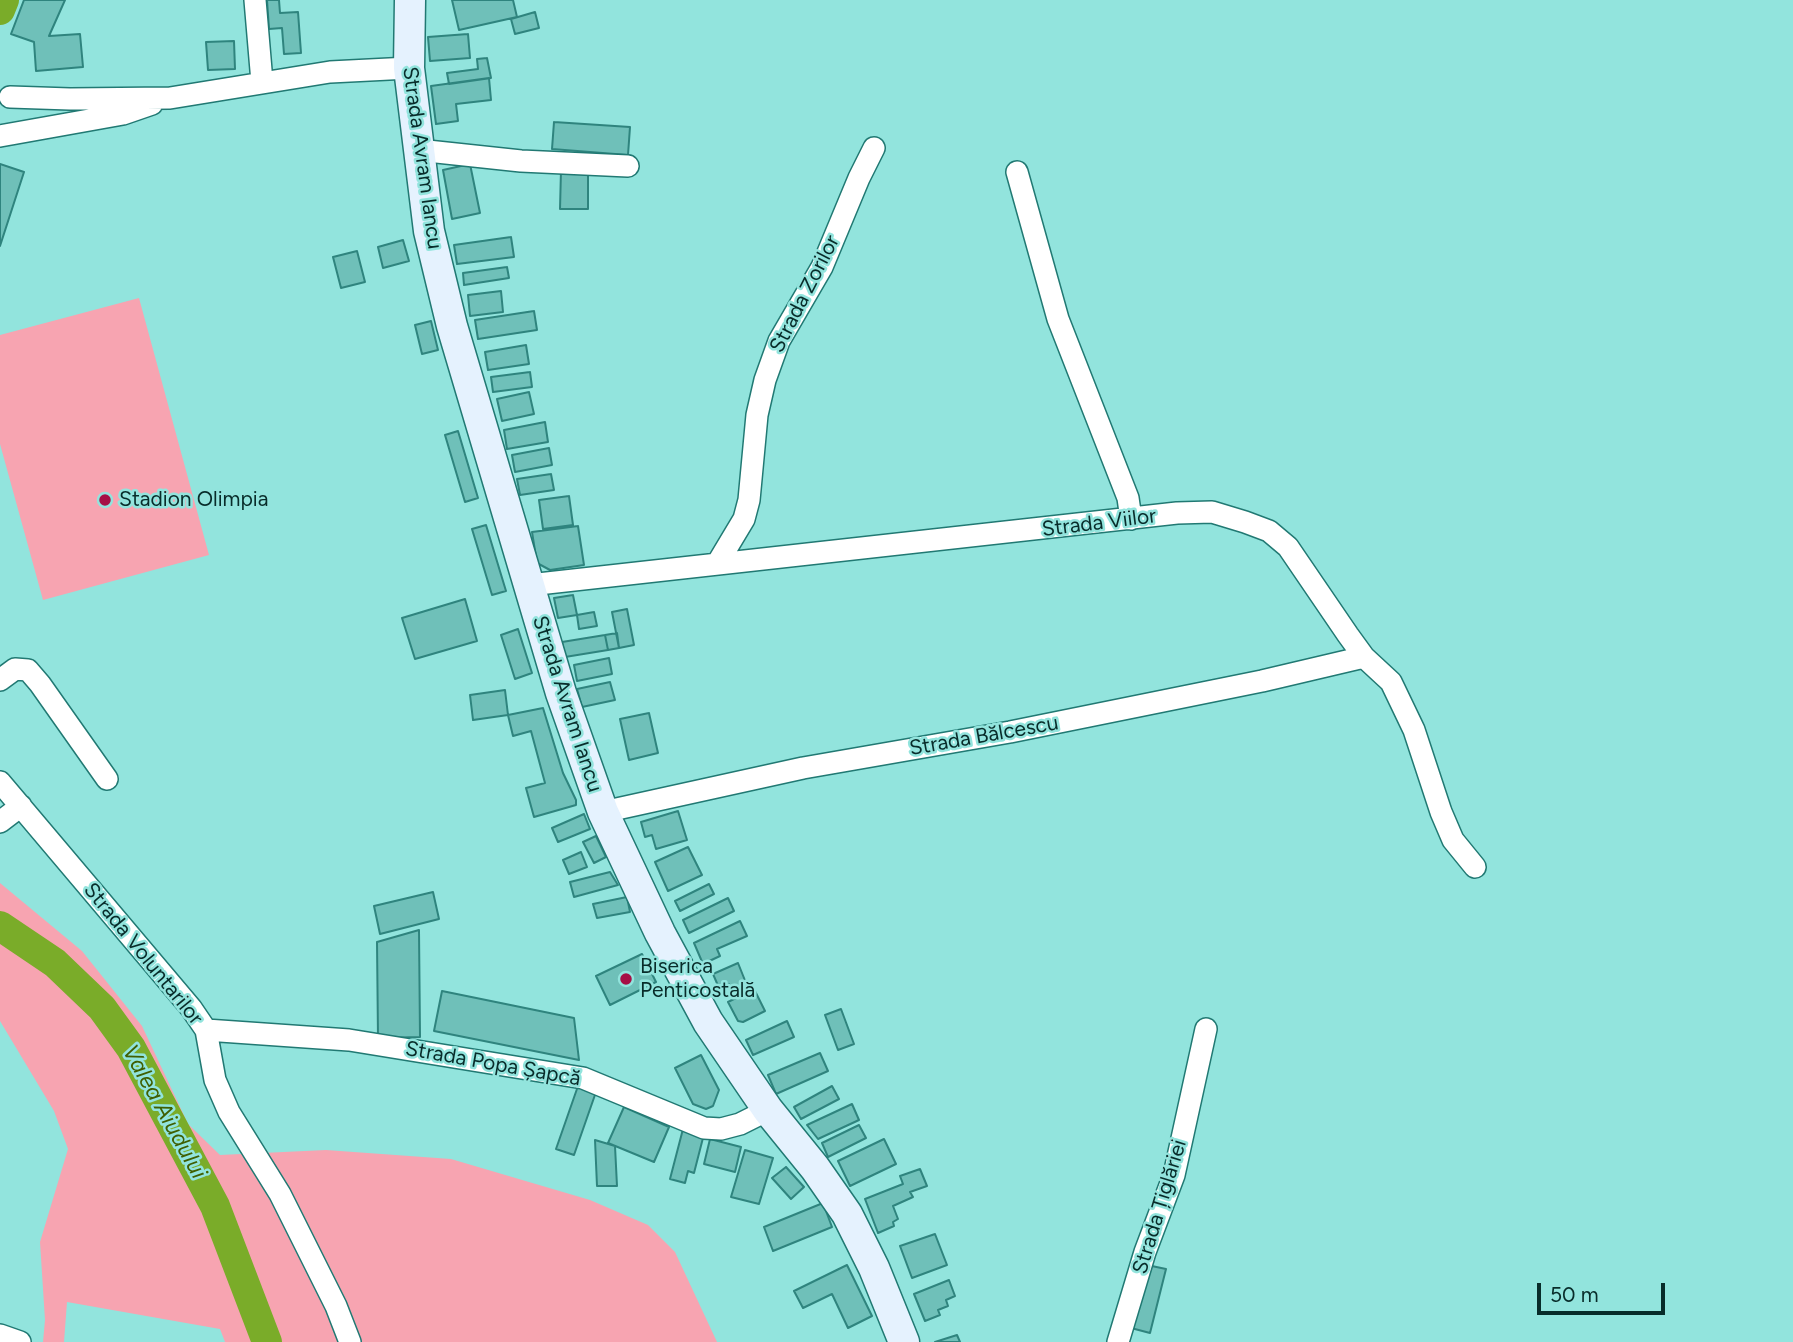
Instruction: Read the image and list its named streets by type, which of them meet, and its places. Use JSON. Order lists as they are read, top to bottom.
{
  "streets": {
    "main road": ["Strada Avram Iancu"],
    "street": [
      "Strada Zorilor",
      "Strada Viilor",
      "Strada Bălcescu",
      "Strada Voluntarilor",
      "Strada Popa Șapcă",
      "Strada Țiglăriei"
    ]
  },
  "crossings": [
    ["Strada Avram Iancu", "Strada Viilor"],
    ["Strada Avram Iancu", "Strada Bălcescu"],
    ["Strada Avram Iancu", "Strada Popa Șapcă"],
    ["Strada Zorilor", "Strada Viilor"],
    ["Strada Viilor", "Strada Bălcescu"],
    ["Strada Voluntarilor", "Strada Popa Șapcă"]
  ],
  "water": ["Valea Aiudului"],
  "places": ["Stadion Olimpia", "Biserica Penticostală"],
  "scale_bar": "50 m"
}
